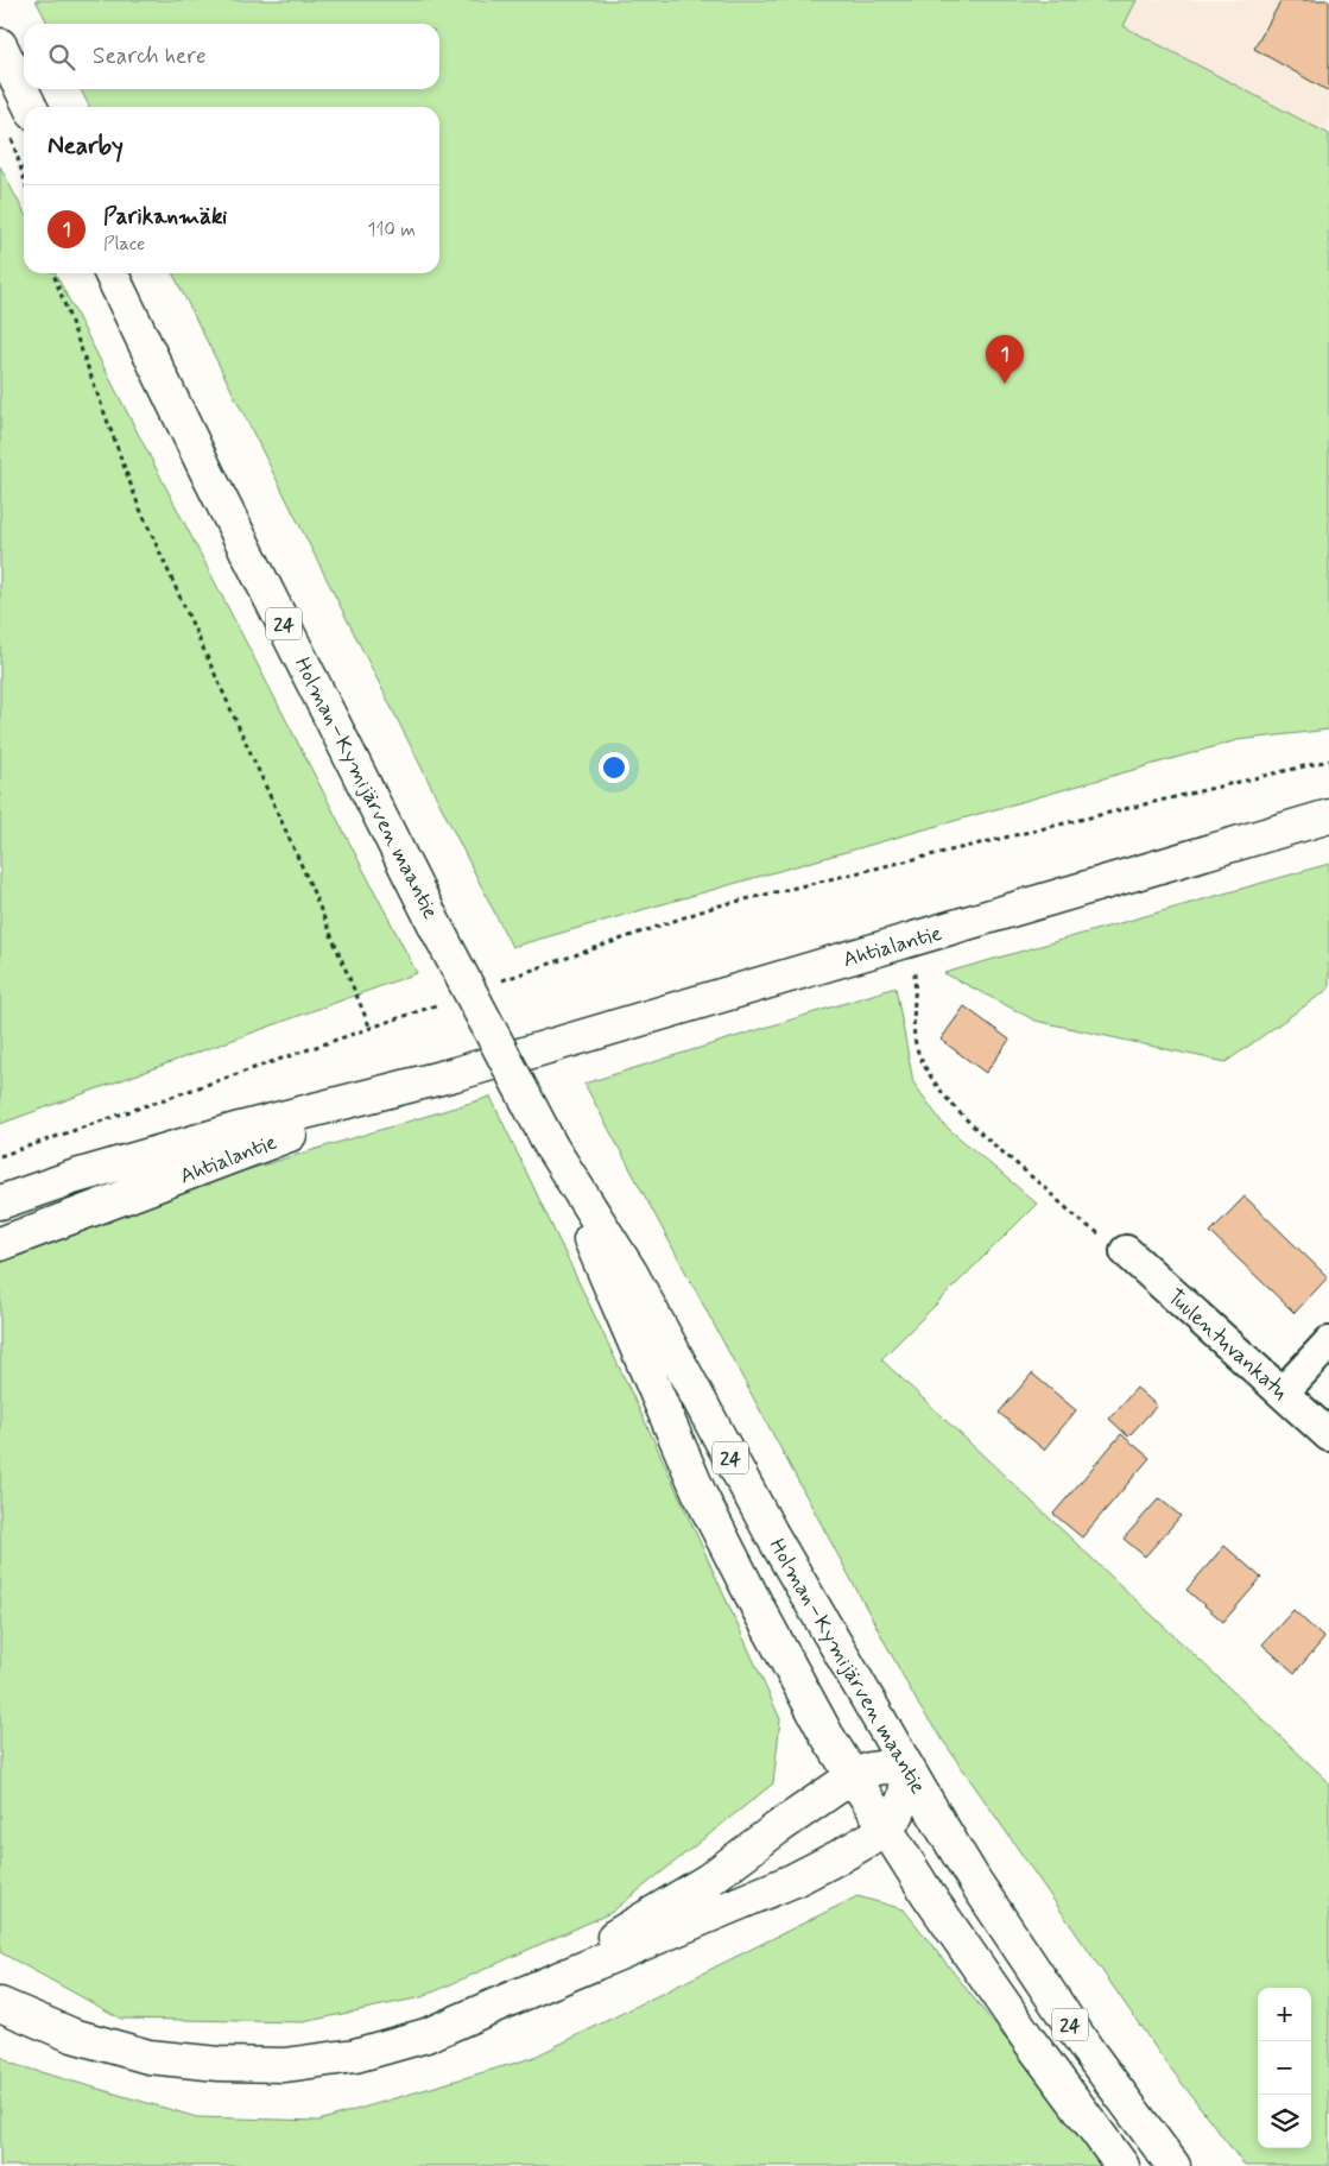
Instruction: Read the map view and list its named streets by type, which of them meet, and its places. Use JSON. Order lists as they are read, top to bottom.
{
  "streets": {
    "main road": ["24", "Holman–Kymijärven maantie", "Ahtialantie"],
    "street": ["Tuulentuvankatu"]
  },
  "page": {
    "search": "Search here",
    "heading": "Nearby",
    "list": [
      {
        "mark": "1",
        "name": "Parikanmäki",
        "note": "Place",
        "value": "110 m"
      }
    ],
    "pins": "1",
    "map_buttons": ["+", "−"]
  }
}
